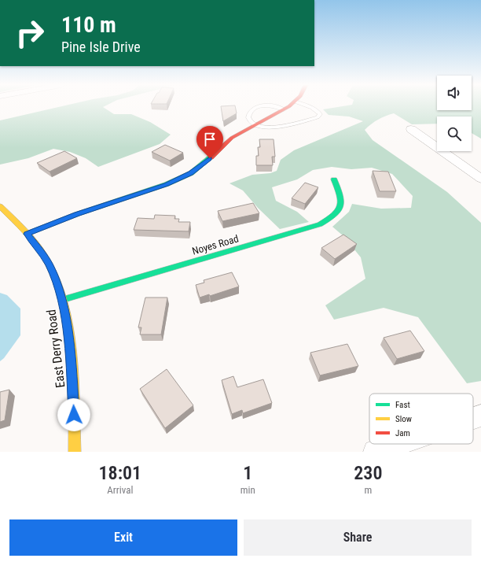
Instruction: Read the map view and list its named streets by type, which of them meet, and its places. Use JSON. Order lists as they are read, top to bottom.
{
  "streets": {
    "street": ["Noyes Road", "East Derry Road"]
  },
  "crossings": [
    ["Noyes Road", "East Derry Road"]
  ],
  "legend": ["Fast", "Slow", "Jam"],
  "page": {
    "turn": ["110 m", "Pine Isle Drive"],
    "eta": [
      "18:01",
      "Arrival",
      "1",
      "min",
      "230",
      "m"
    ],
    "buttons": ["Exit", "Share"]
  }
}
